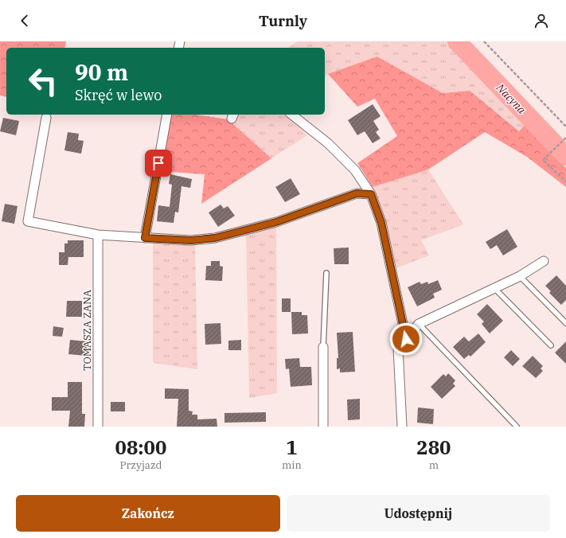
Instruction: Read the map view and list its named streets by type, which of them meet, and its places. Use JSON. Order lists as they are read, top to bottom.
{
  "streets": {
    "street": ["TOMASZA ZANA"]
  },
  "water": ["Nacyna"],
  "page": {
    "header": "Turnly",
    "turn": ["90 m", "Skręć w lewo"],
    "eta": [
      "08:00",
      "Przyjazd",
      "1",
      "min",
      "280",
      "m"
    ],
    "buttons": ["Zakończ", "Udostępnij"]
  }
}
